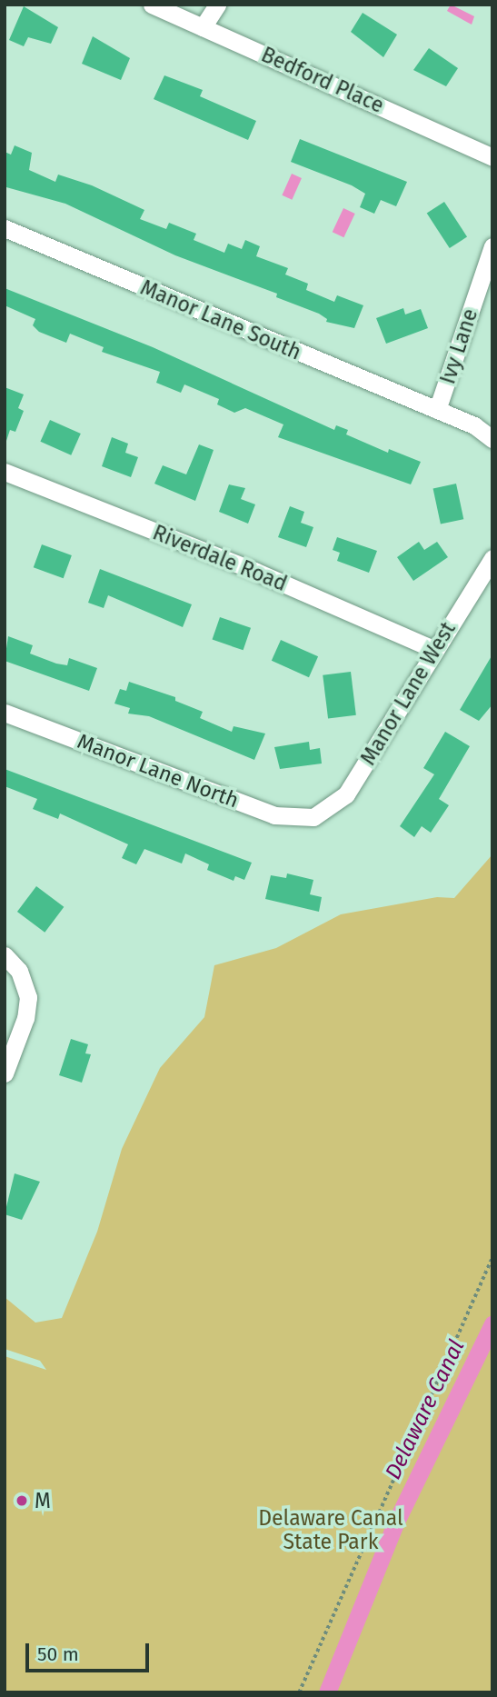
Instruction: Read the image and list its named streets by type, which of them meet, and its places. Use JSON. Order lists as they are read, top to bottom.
{
  "streets": {
    "street": [
      "Bedford Place",
      "Manor Lane South",
      "Ivy Lane",
      "Riverdale Road",
      "Manor Lane West",
      "Manor Lane North"
    ]
  },
  "crossings": [
    ["Manor Lane South", "Ivy Lane"],
    ["Riverdale Road", "Manor Lane West"],
    ["Manor Lane West", "Manor Lane North"]
  ],
  "water": ["Delaware Canal"],
  "parks": ["Delaware Canal State Park"],
  "places": ["M"],
  "scale_bar": "50 m"
}
